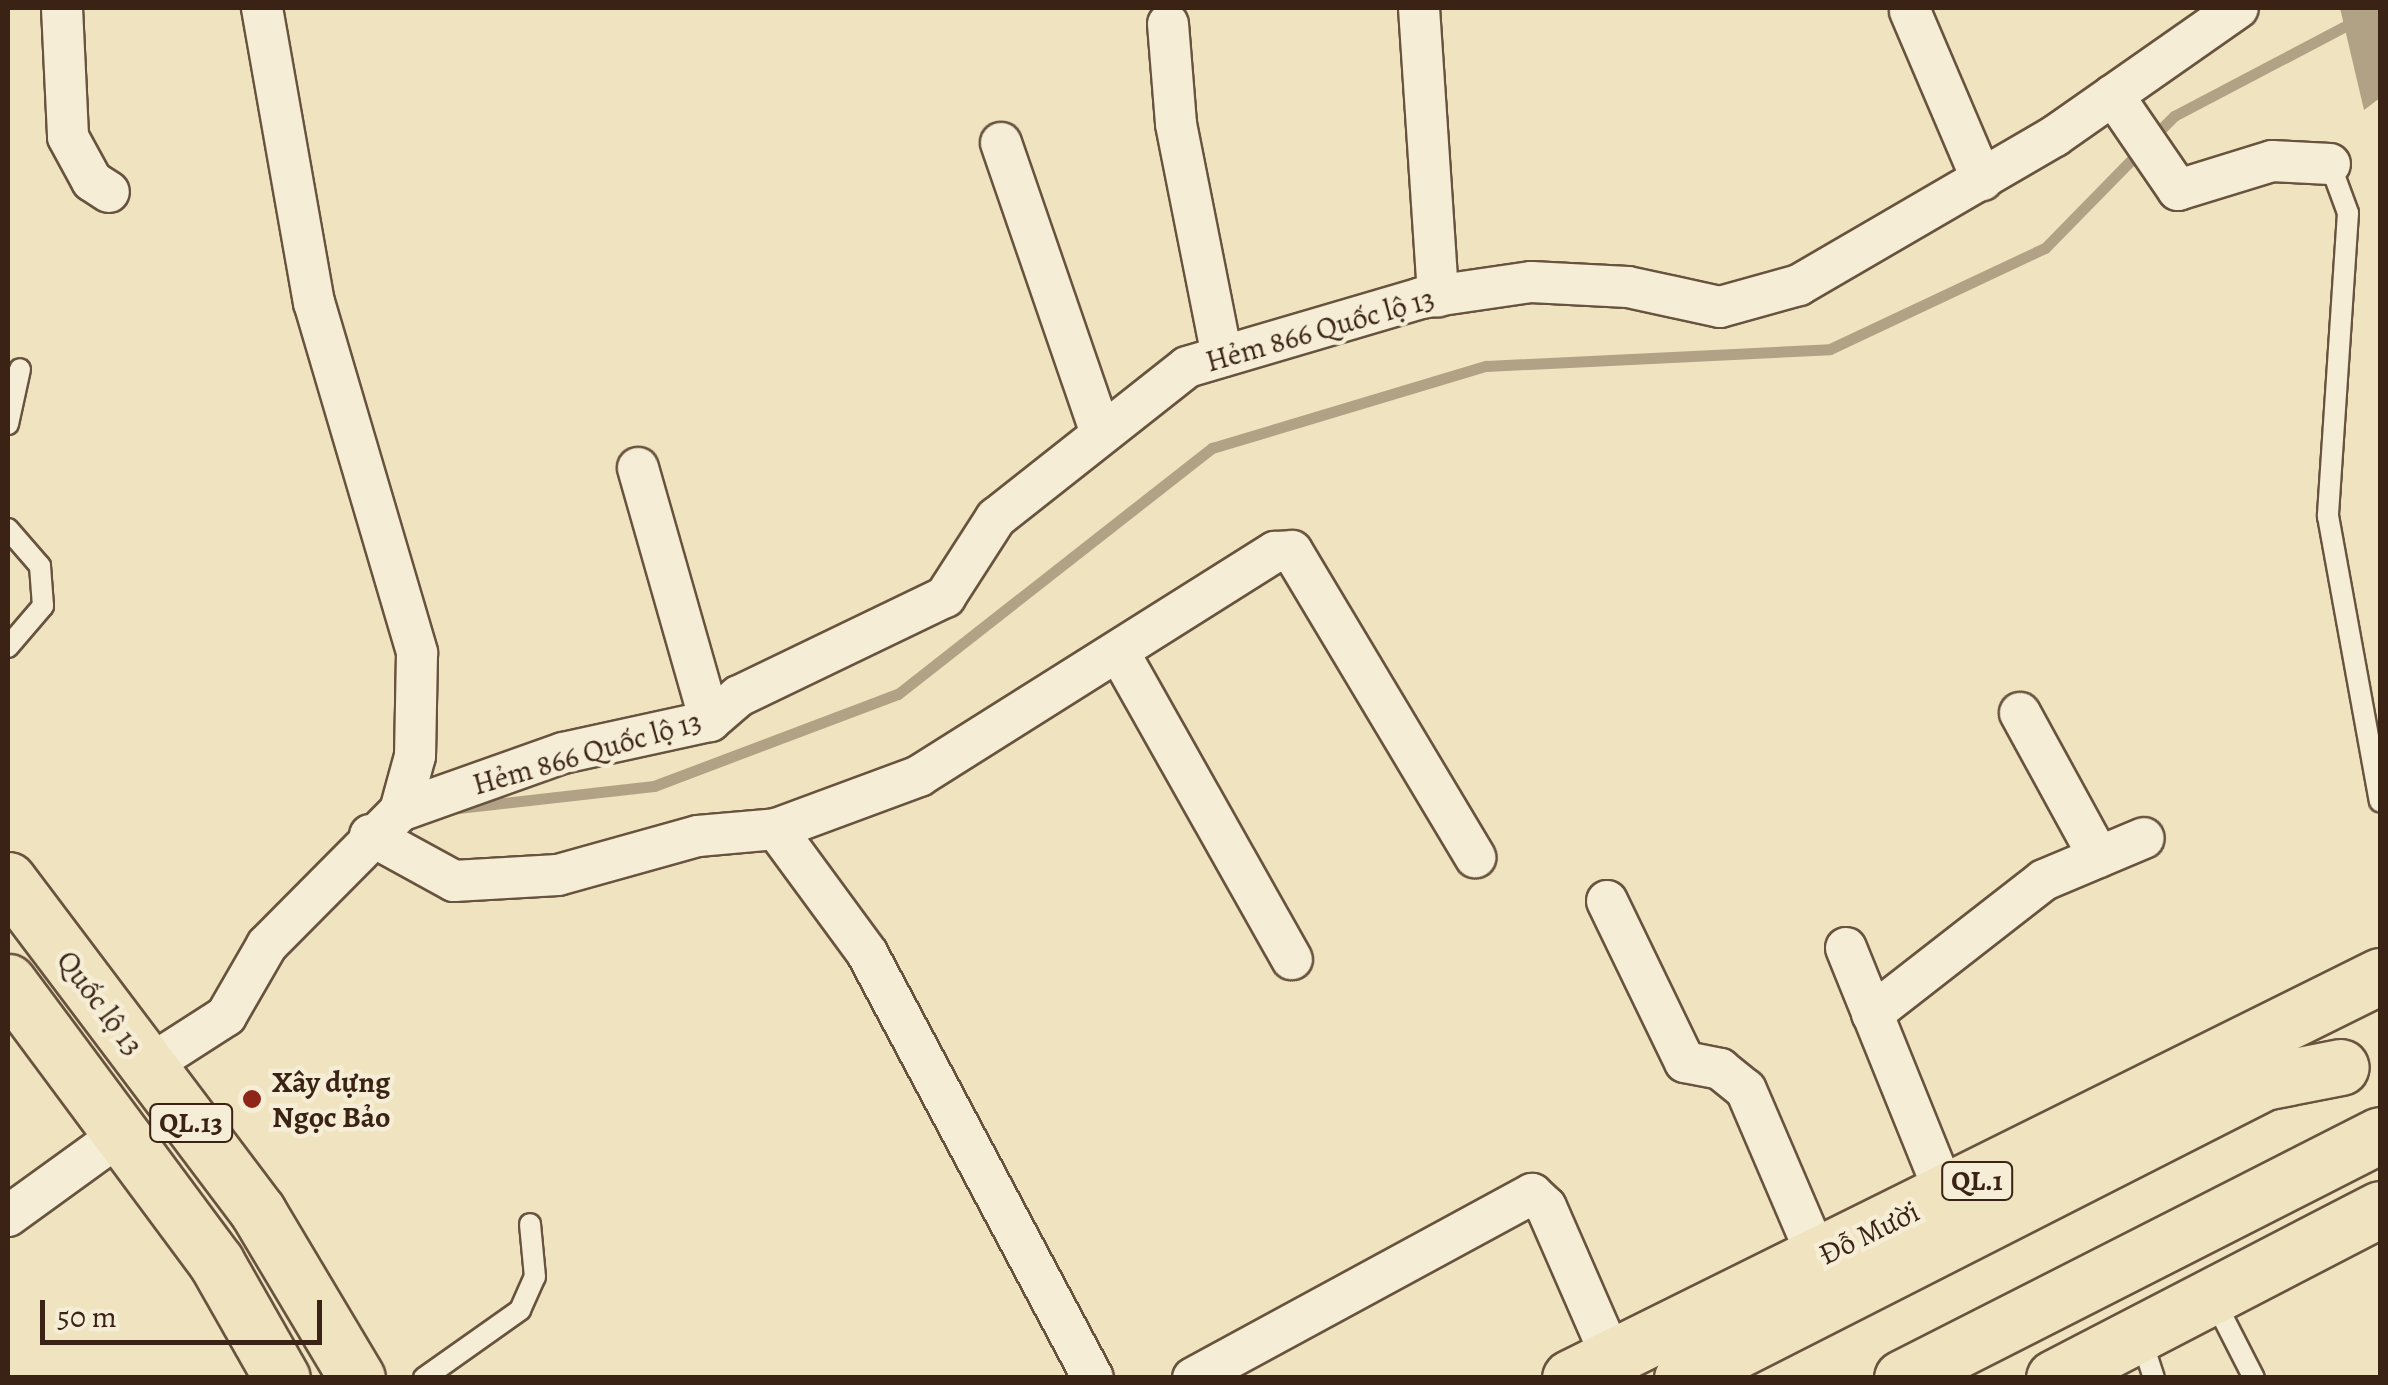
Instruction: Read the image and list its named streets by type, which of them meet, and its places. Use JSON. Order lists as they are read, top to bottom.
{
  "streets": {
    "highway": [
      "Quốc lộ 13",
      "QL.13",
      "QL.1",
      "Đỗ Mười"
    ],
    "street": ["Hẻm 866 Quốc lộ 13"]
  },
  "crossings": [
    ["Hẻm 866 Quốc lộ 13", "Quốc lộ 13"]
  ],
  "places": ["Xây dựng Ngọc Bảo"],
  "scale_bar": "50 m"
}
